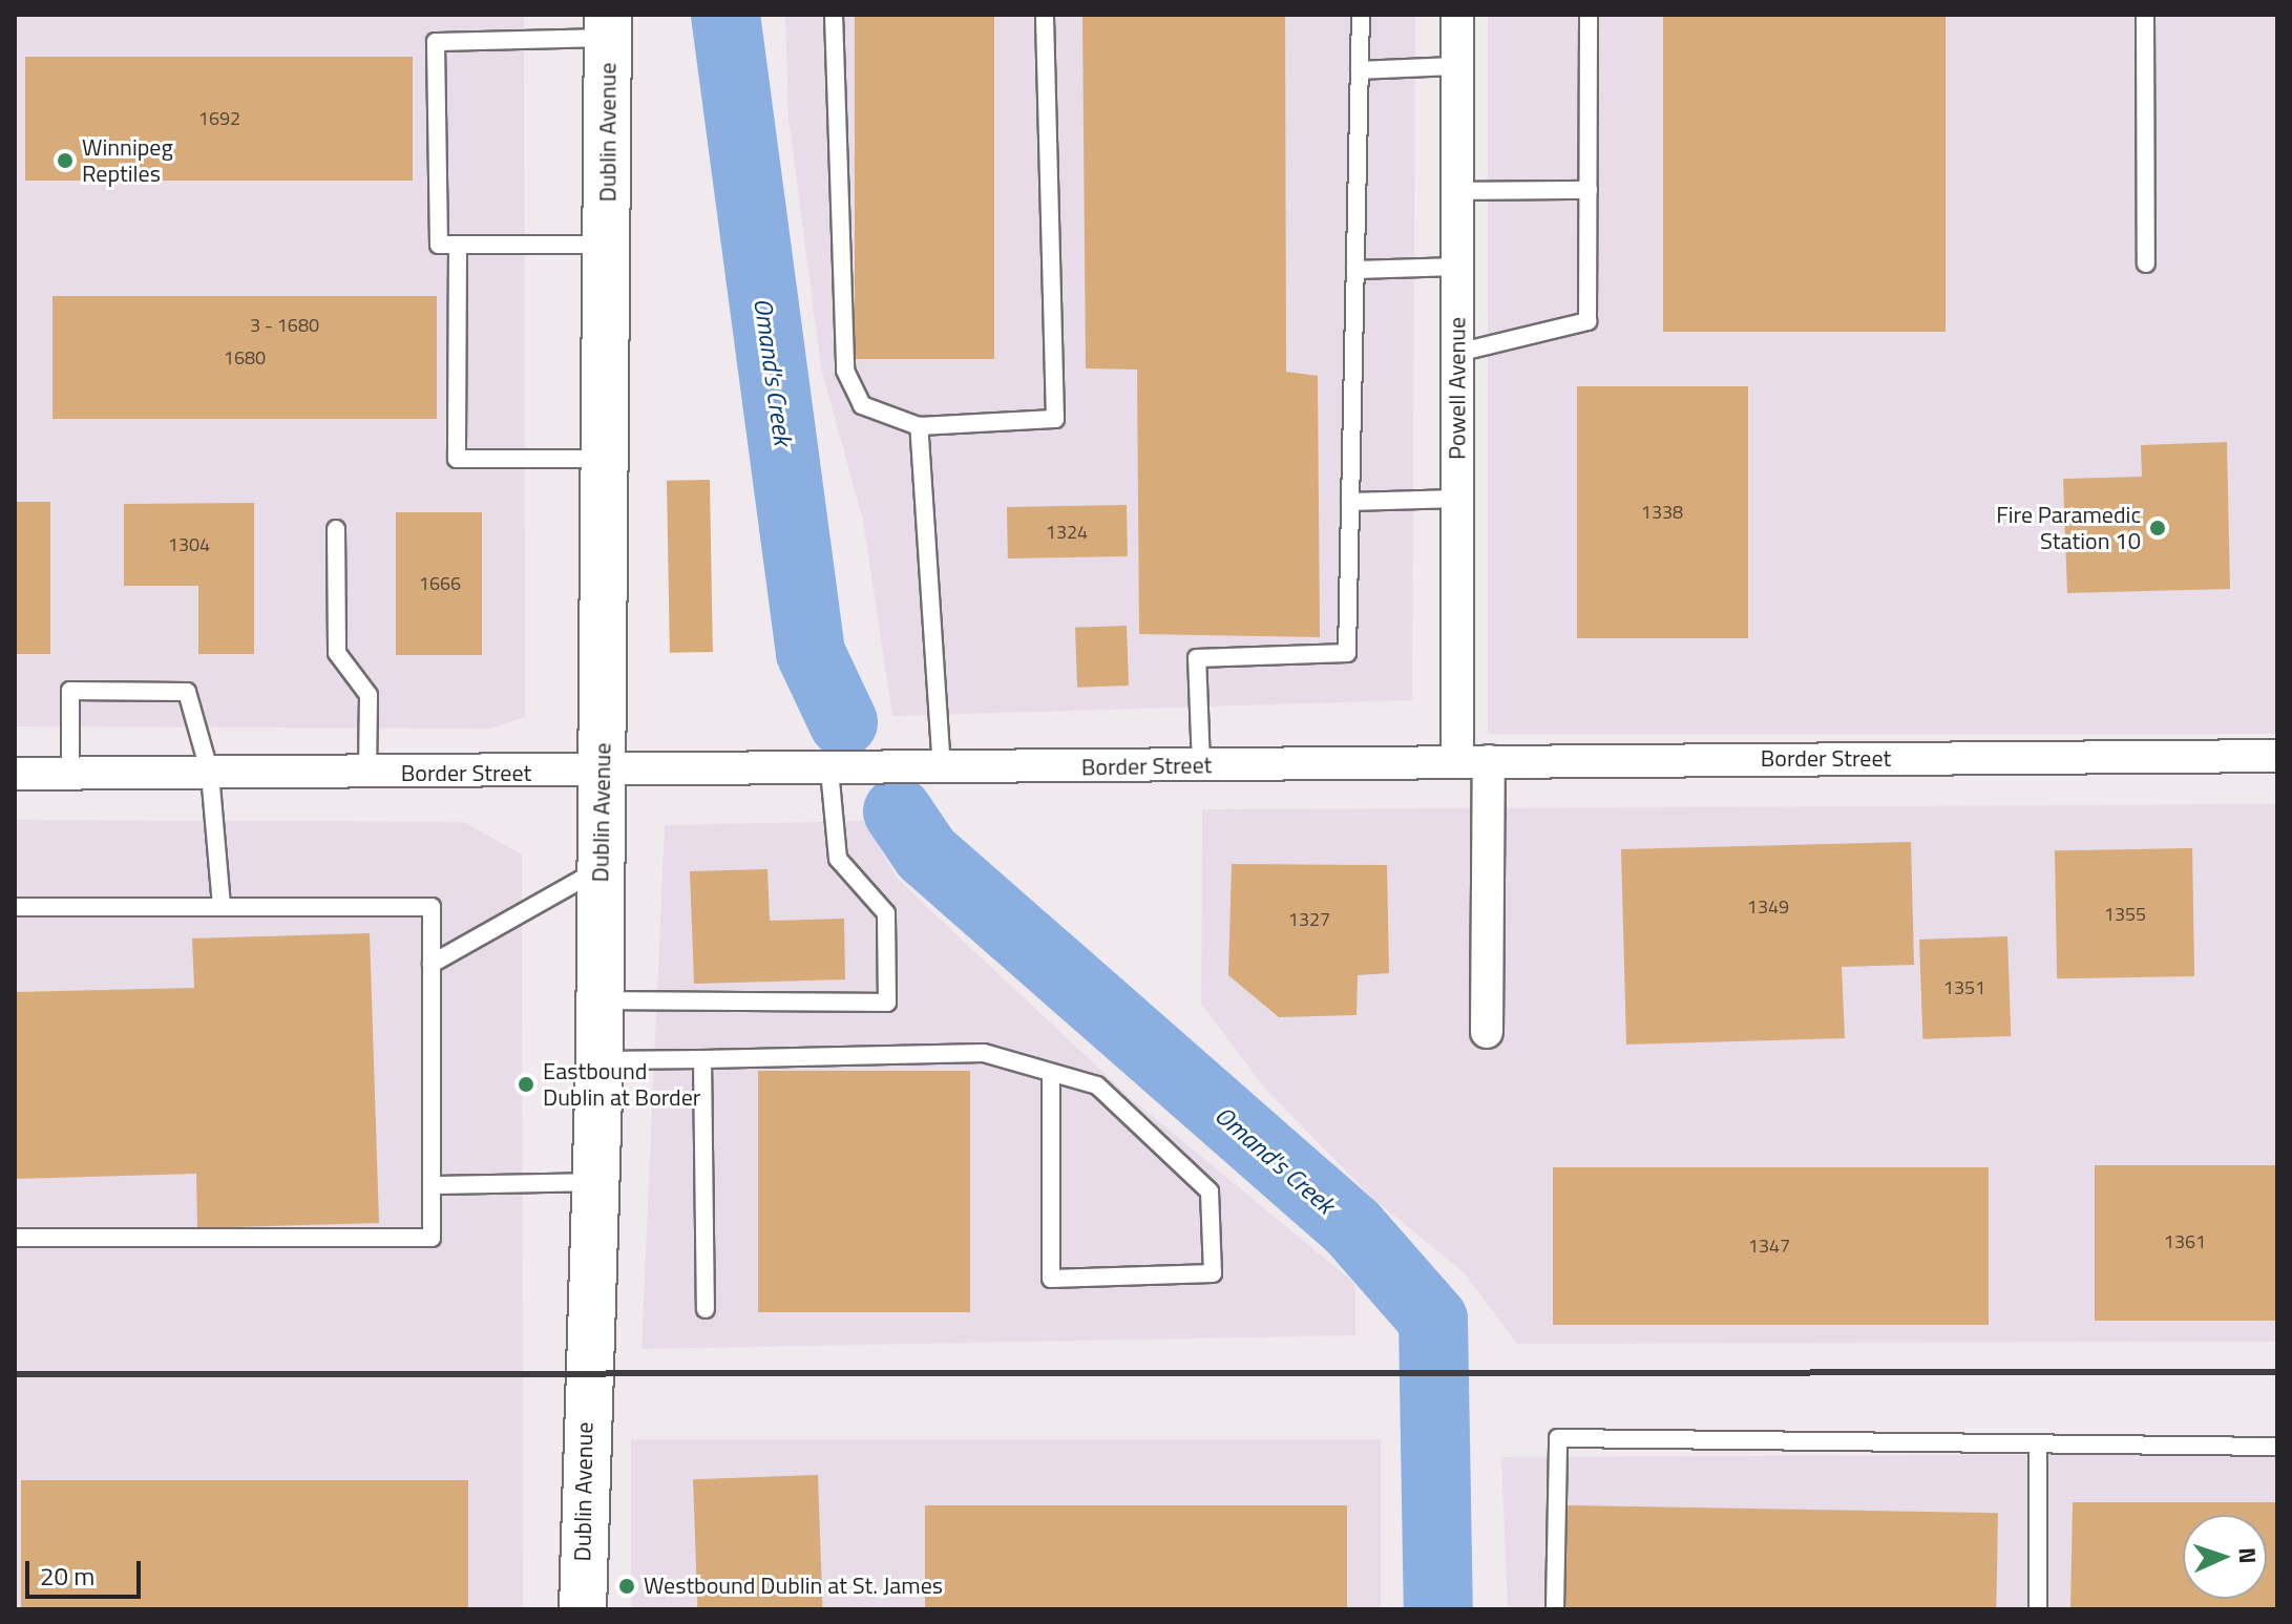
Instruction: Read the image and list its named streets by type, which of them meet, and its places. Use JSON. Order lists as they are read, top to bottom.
{
  "streets": {
    "main road": ["Dublin Avenue"],
    "street": ["Powell Avenue", "Border Street"]
  },
  "crossings": [
    ["Dublin Avenue", "Border Street"],
    ["Powell Avenue", "Border Street"]
  ],
  "water": ["Omand's Creek"],
  "places": [
    "Winnipeg Reptiles",
    "Fire Paramedic Station 10",
    "Eastbound Dublin at Border",
    "Westbound Dublin at St. James"
  ],
  "house_numbers": [
    "1692",
    "3 - 1680",
    "1680",
    "1338",
    "1324",
    "1304",
    "1666",
    "1349",
    "1355",
    "1327",
    "1351",
    "1361",
    "1347"
  ],
  "scale_bar": "20 m",
  "north": "right"
}
